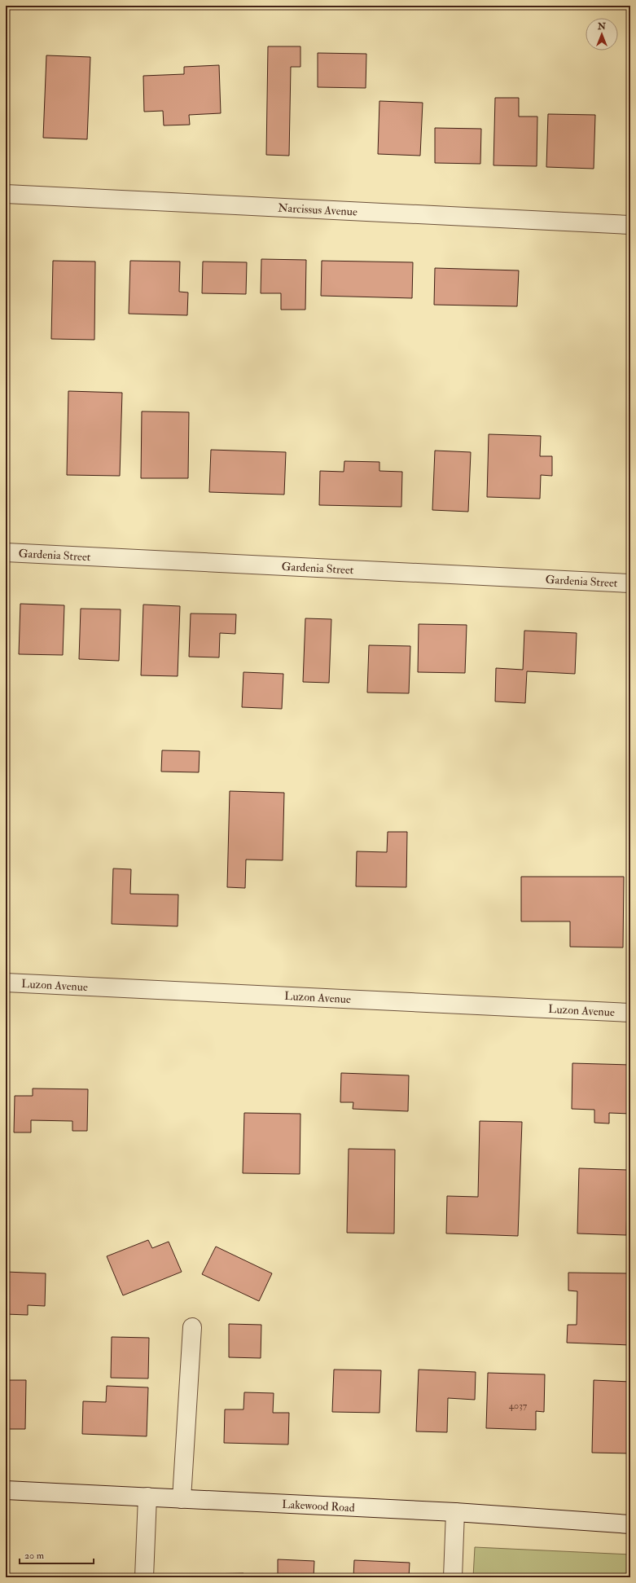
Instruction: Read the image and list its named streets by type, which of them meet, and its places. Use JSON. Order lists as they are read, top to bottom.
{
  "streets": {
    "street": [
      "Narcissus Avenue",
      "Gardenia Street",
      "Luzon Avenue",
      "Lakewood Road"
    ]
  },
  "house_numbers": ["4037"],
  "scale_bar": "20 m",
  "north": "top"
}
